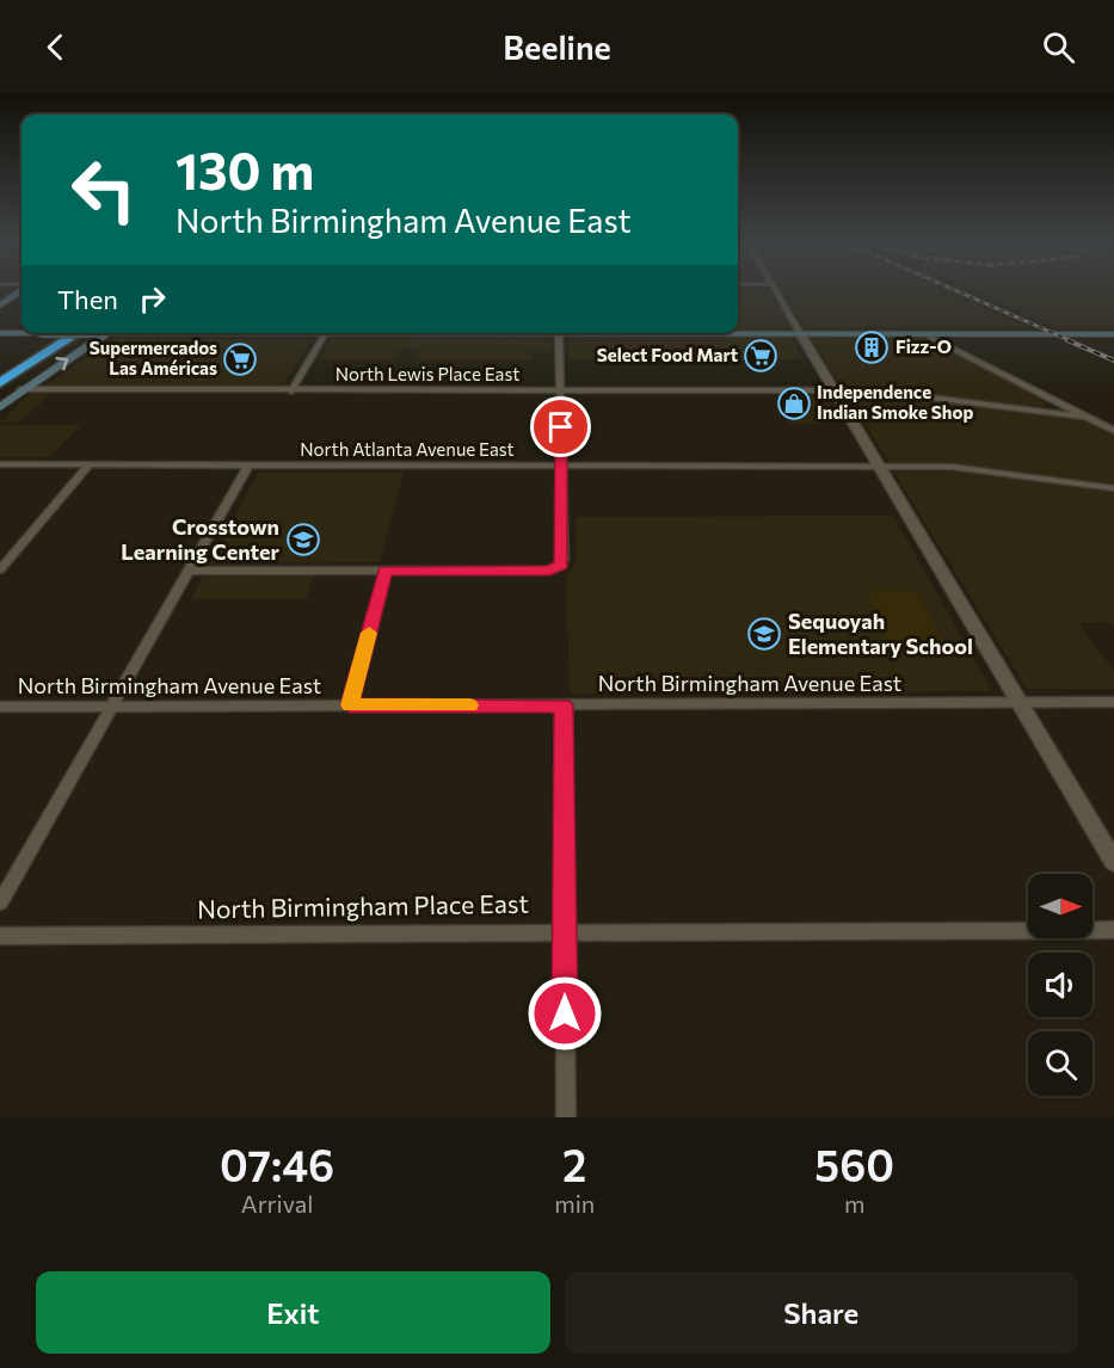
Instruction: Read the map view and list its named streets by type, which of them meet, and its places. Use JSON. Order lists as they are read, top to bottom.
{
  "streets": {
    "street": [
      "North Lewis Place East",
      "North Atlanta Avenue East",
      "North Birmingham Avenue East",
      "North Birmingham Place East"
    ]
  },
  "places": {
    "building": ["Fizz-O"],
    "supermarket": ["Select Food Mart", "Supermercados Las Américas"],
    "shop": ["Independence Indian Smoke Shop"],
    "school or university": ["Crosstown Learning Center", "Sequoyah Elementary School"]
  },
  "north": "right",
  "page": {
    "header": "Beeline",
    "turn": ["130 m", "North Birmingham Avenue East"],
    "then": "Then",
    "eta": [
      "07:46",
      "Arrival",
      "2",
      "min",
      "560",
      "m"
    ],
    "buttons": ["Exit", "Share"]
  }
}
